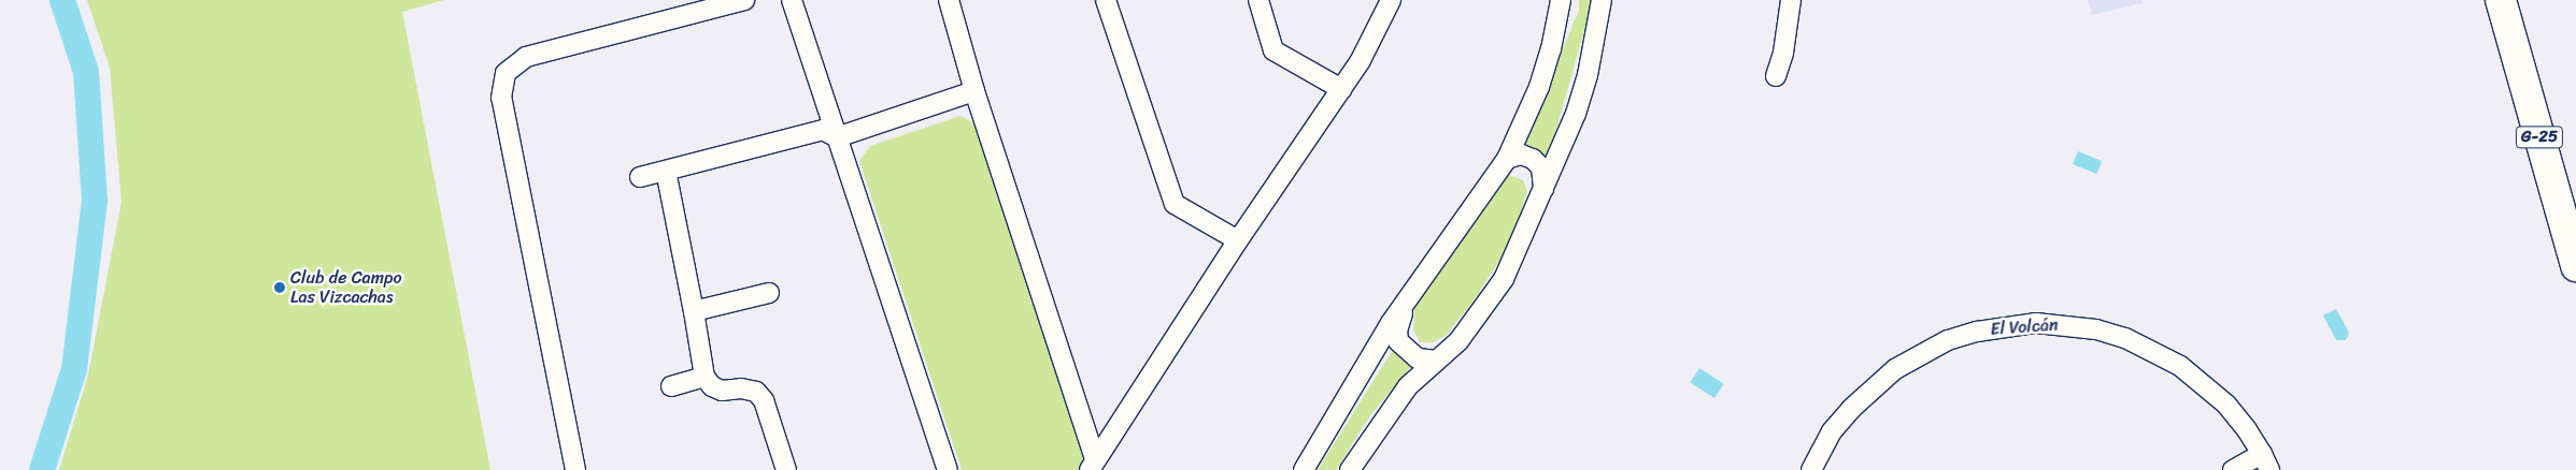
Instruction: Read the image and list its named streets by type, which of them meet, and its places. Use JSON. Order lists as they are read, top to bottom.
{
  "streets": {
    "main road": ["G-25"],
    "street": ["El Volcán"]
  },
  "places": ["Club de Campo Las Vizcachas"]
}
